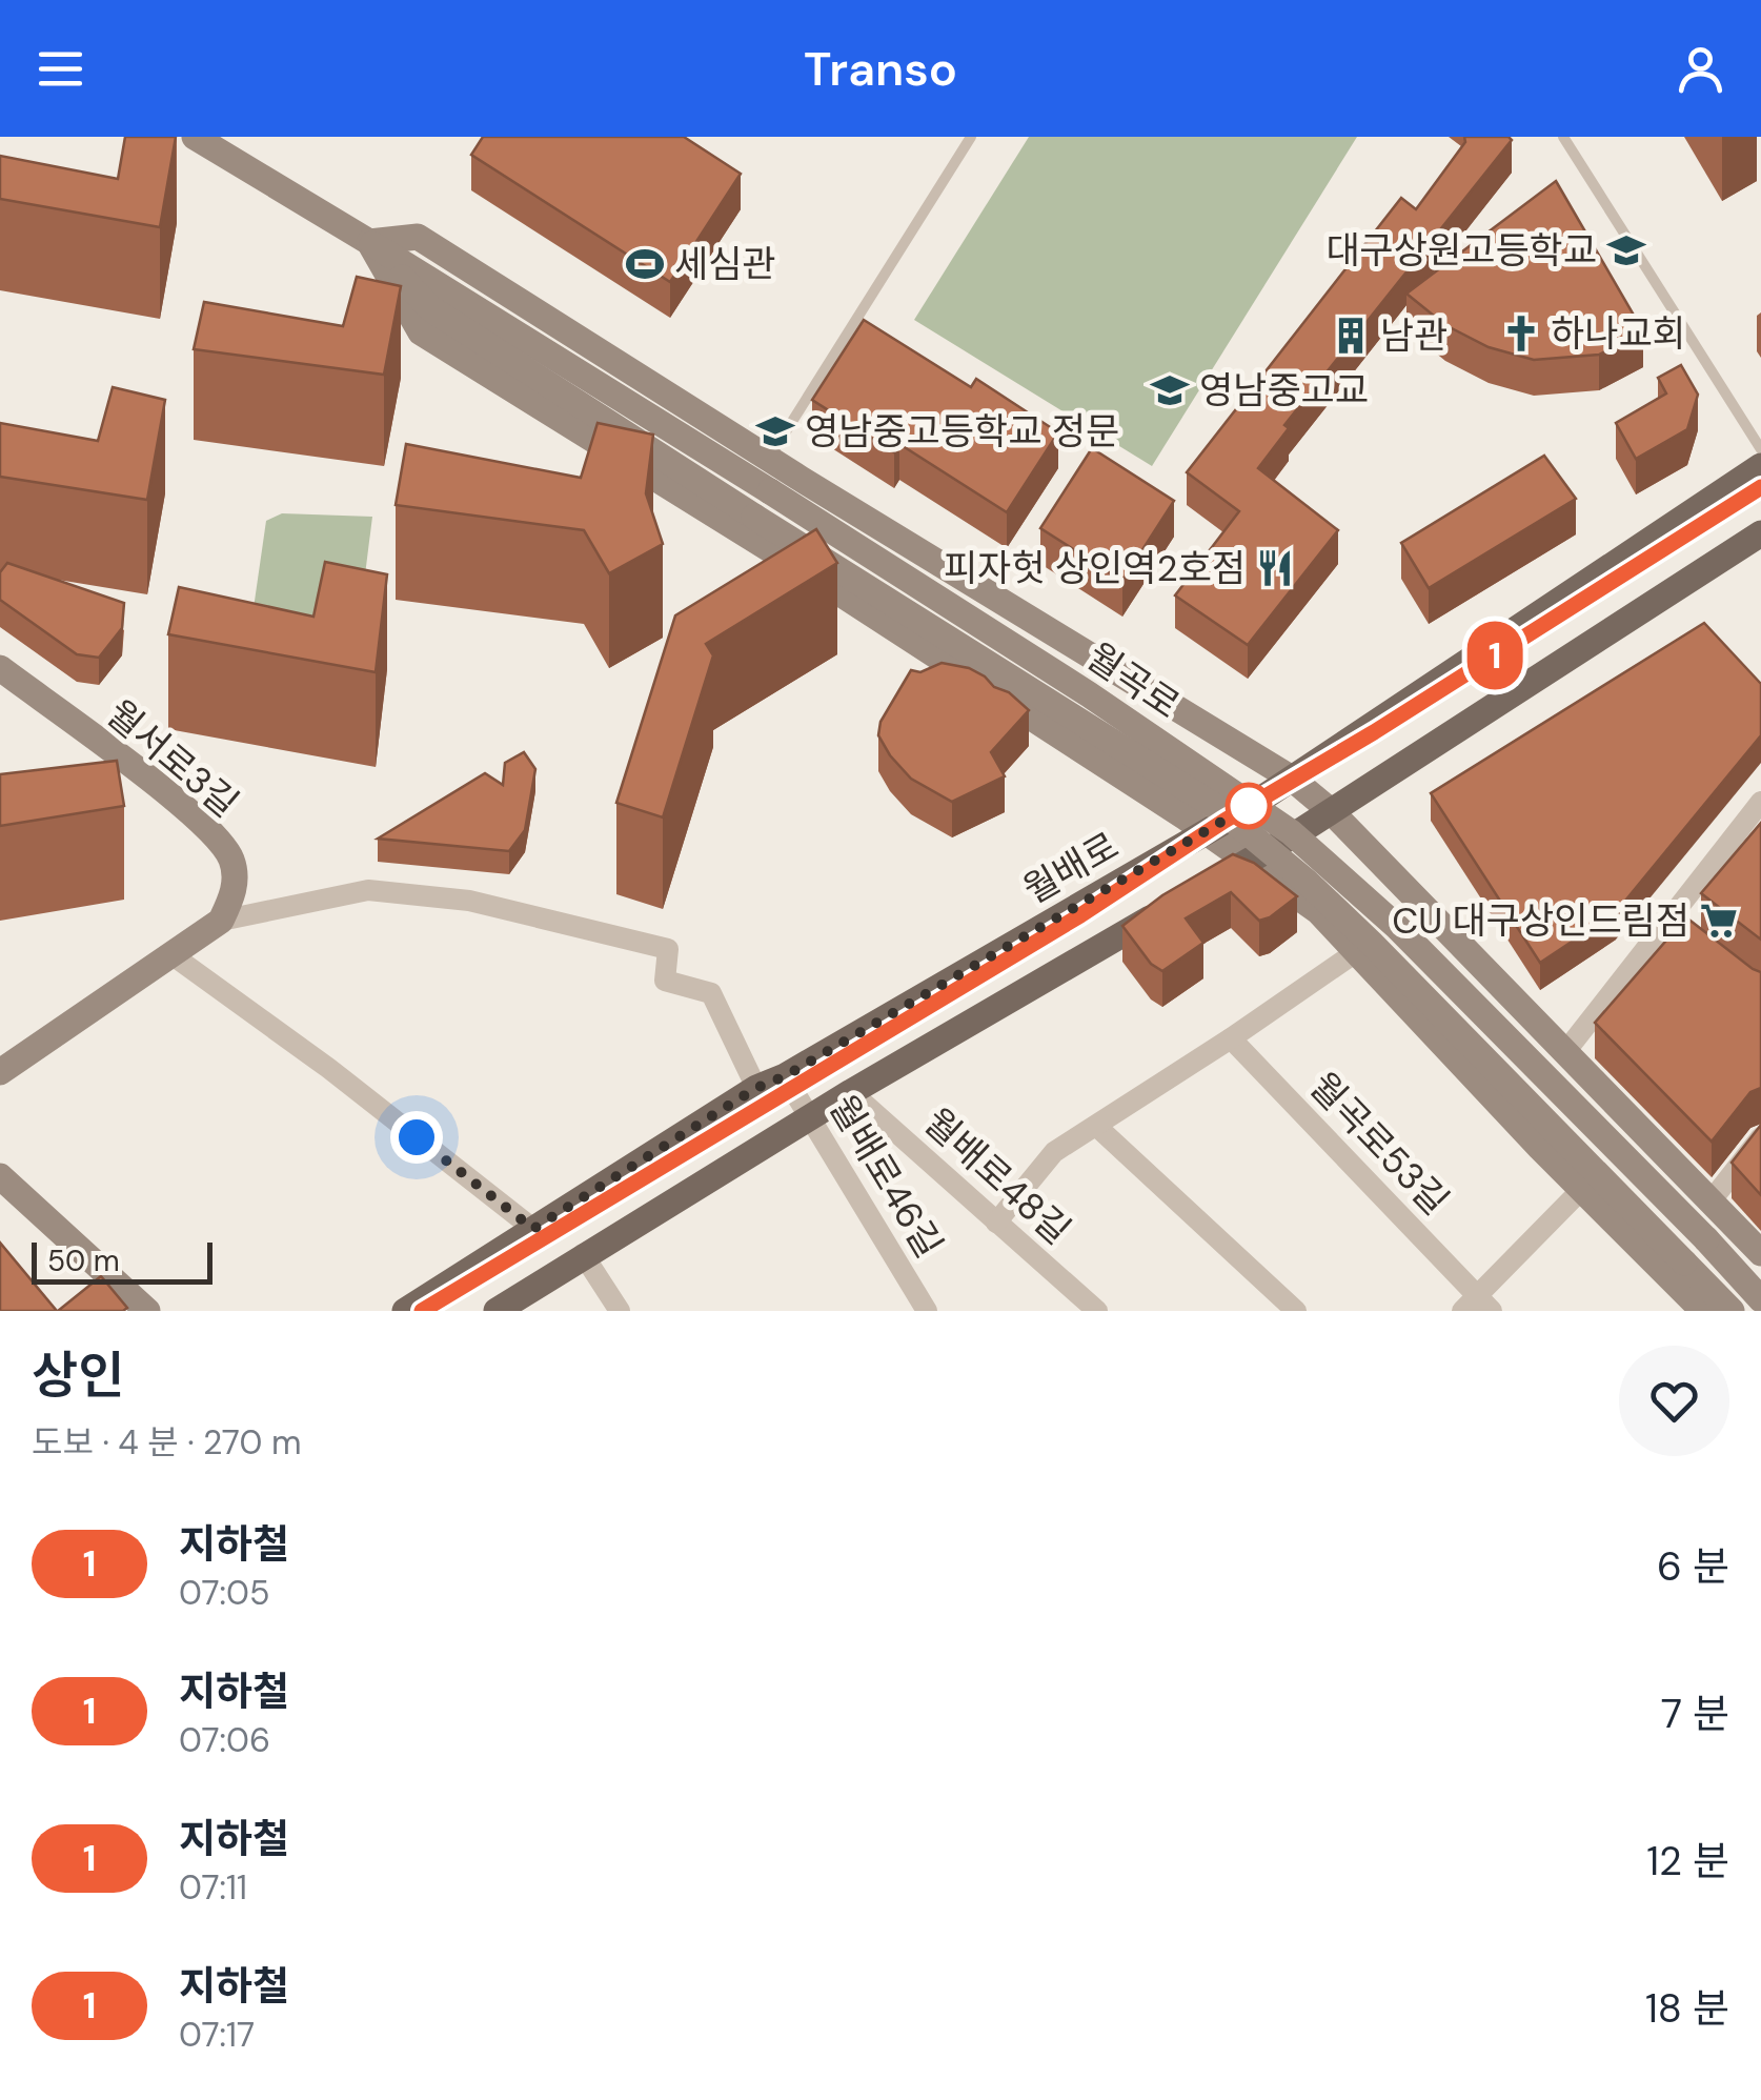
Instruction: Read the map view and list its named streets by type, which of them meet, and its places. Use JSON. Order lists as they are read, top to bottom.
{
  "streets": {
    "main road": ["월곡로", "월서로3길", "월배로"],
    "street": ["월곡로53길", "월배로46길", "월배로48길"]
  },
  "crossings": [
    ["월배로", "월배로46길"]
  ],
  "places": {
    "school or university": ["대구상원고등학교", "영남중고교", "영남중고등학교 정문"],
    "sports": ["세심관"],
    "church": ["하나교회"],
    "building": ["남관"],
    "restaurant": ["피자헛 상인역2호점"],
    "supermarket": ["CU 대구상인드림점"]
  },
  "lines": ["metro line 1"],
  "scale_bar": "50 m",
  "page": {
    "header": "Transo",
    "on_map": "1",
    "scale": "50 m",
    "heading": ["상인", "도보 · 4 분 · 270 m"],
    "list": [
      {
        "mark": "1",
        "name": "지하철",
        "note": "07:05",
        "value": "6 분"
      },
      {
        "mark": "1",
        "name": "지하철",
        "note": "07:06",
        "value": "7 분"
      },
      {
        "mark": "1",
        "name": "지하철",
        "note": "07:11",
        "value": "12 분"
      },
      {
        "mark": "1",
        "name": "지하철",
        "note": "07:17",
        "value": "18 분"
      }
    ]
  }
}
